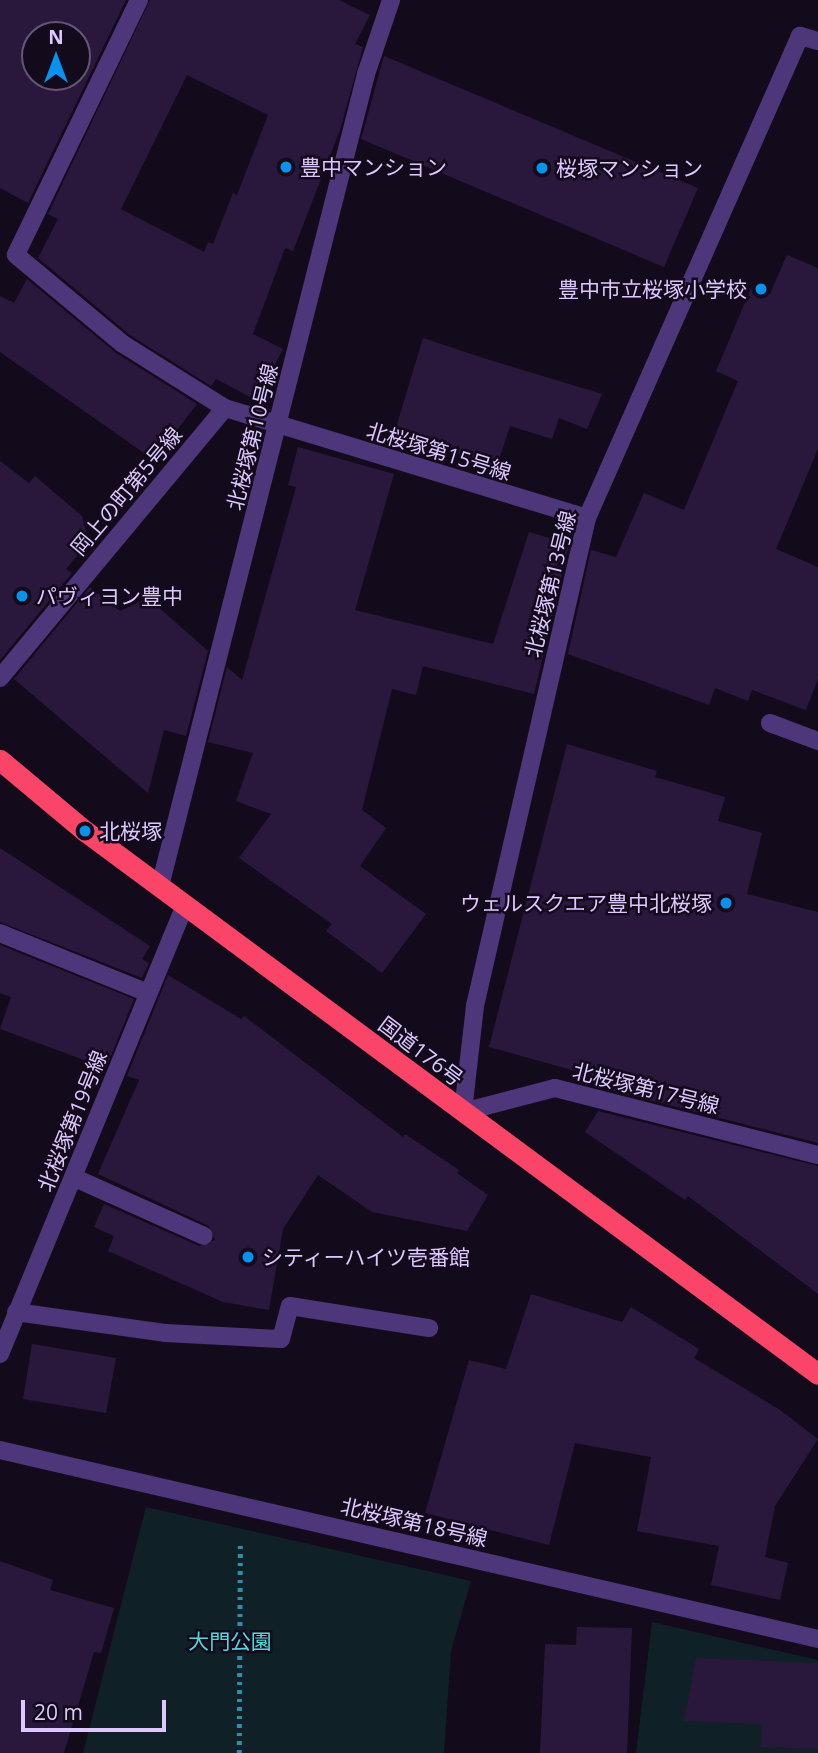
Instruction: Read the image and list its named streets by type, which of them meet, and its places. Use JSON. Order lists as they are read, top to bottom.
{
  "streets": {
    "highway": ["国道176号"],
    "street": [
      "北桜塚第10号線",
      "北桜塚第15号線",
      "岡上の町第5号線",
      "北桜塚第13号線",
      "北桜塚第17号線",
      "北桜塚第19号線",
      "北桜塚第18号線"
    ]
  },
  "crossings": [
    ["北桜塚第10号線", "北桜塚第15号線"],
    ["北桜塚第10号線", "国道176号"],
    ["北桜塚第15号線", "北桜塚第13号線"],
    ["北桜塚第13号線", "国道176号"],
    ["北桜塚第13号線", "北桜塚第17号線"],
    ["国道176号", "北桜塚第17号線"],
    ["国道176号", "北桜塚第19号線"]
  ],
  "parks": ["大門公園"],
  "places": [
    "豊中マンション",
    "桜塚マンション",
    "豊中市立桜塚小学校",
    "パヴィヨン豊中",
    "北桜塚",
    "ウェルスクエア豊中北桜塚",
    "シティーハイツ壱番館"
  ],
  "scale_bar": "20 m",
  "north": "top"
}
